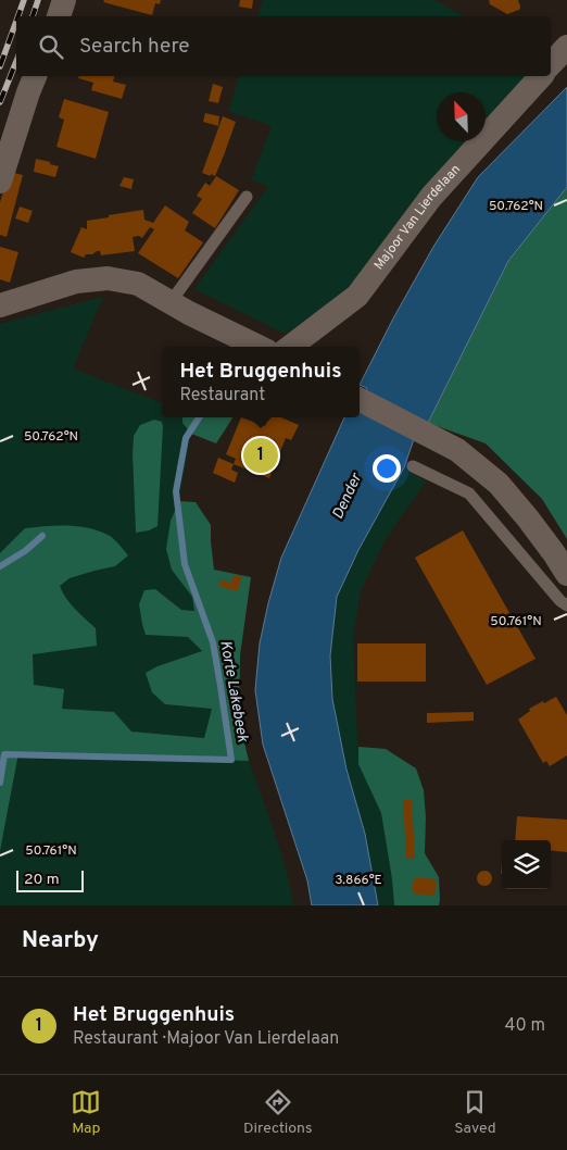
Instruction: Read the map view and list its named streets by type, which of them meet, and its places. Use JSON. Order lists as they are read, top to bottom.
{
  "streets": {
    "street": ["Majoor Van Lierdelaan"]
  },
  "water": ["Dender", "Korte Lakebeek"],
  "scale_bar": "20 m",
  "north": "top left",
  "page": {
    "search": "Search here",
    "popup": ["Het Bruggenhuis", "Restaurant"],
    "pins": "1",
    "scale": "20 m",
    "heading": "Nearby",
    "list": [
      {
        "mark": "1",
        "name": "Het Bruggenhuis",
        "note": "Restaurant · Majoor Van Lierdelaan",
        "value": "40 m"
      }
    ],
    "nav": ["Map", "Directions", "Saved"]
  },
  "coordinates": ["50.762°N", "50.761°N", "3.866°E"]
}
